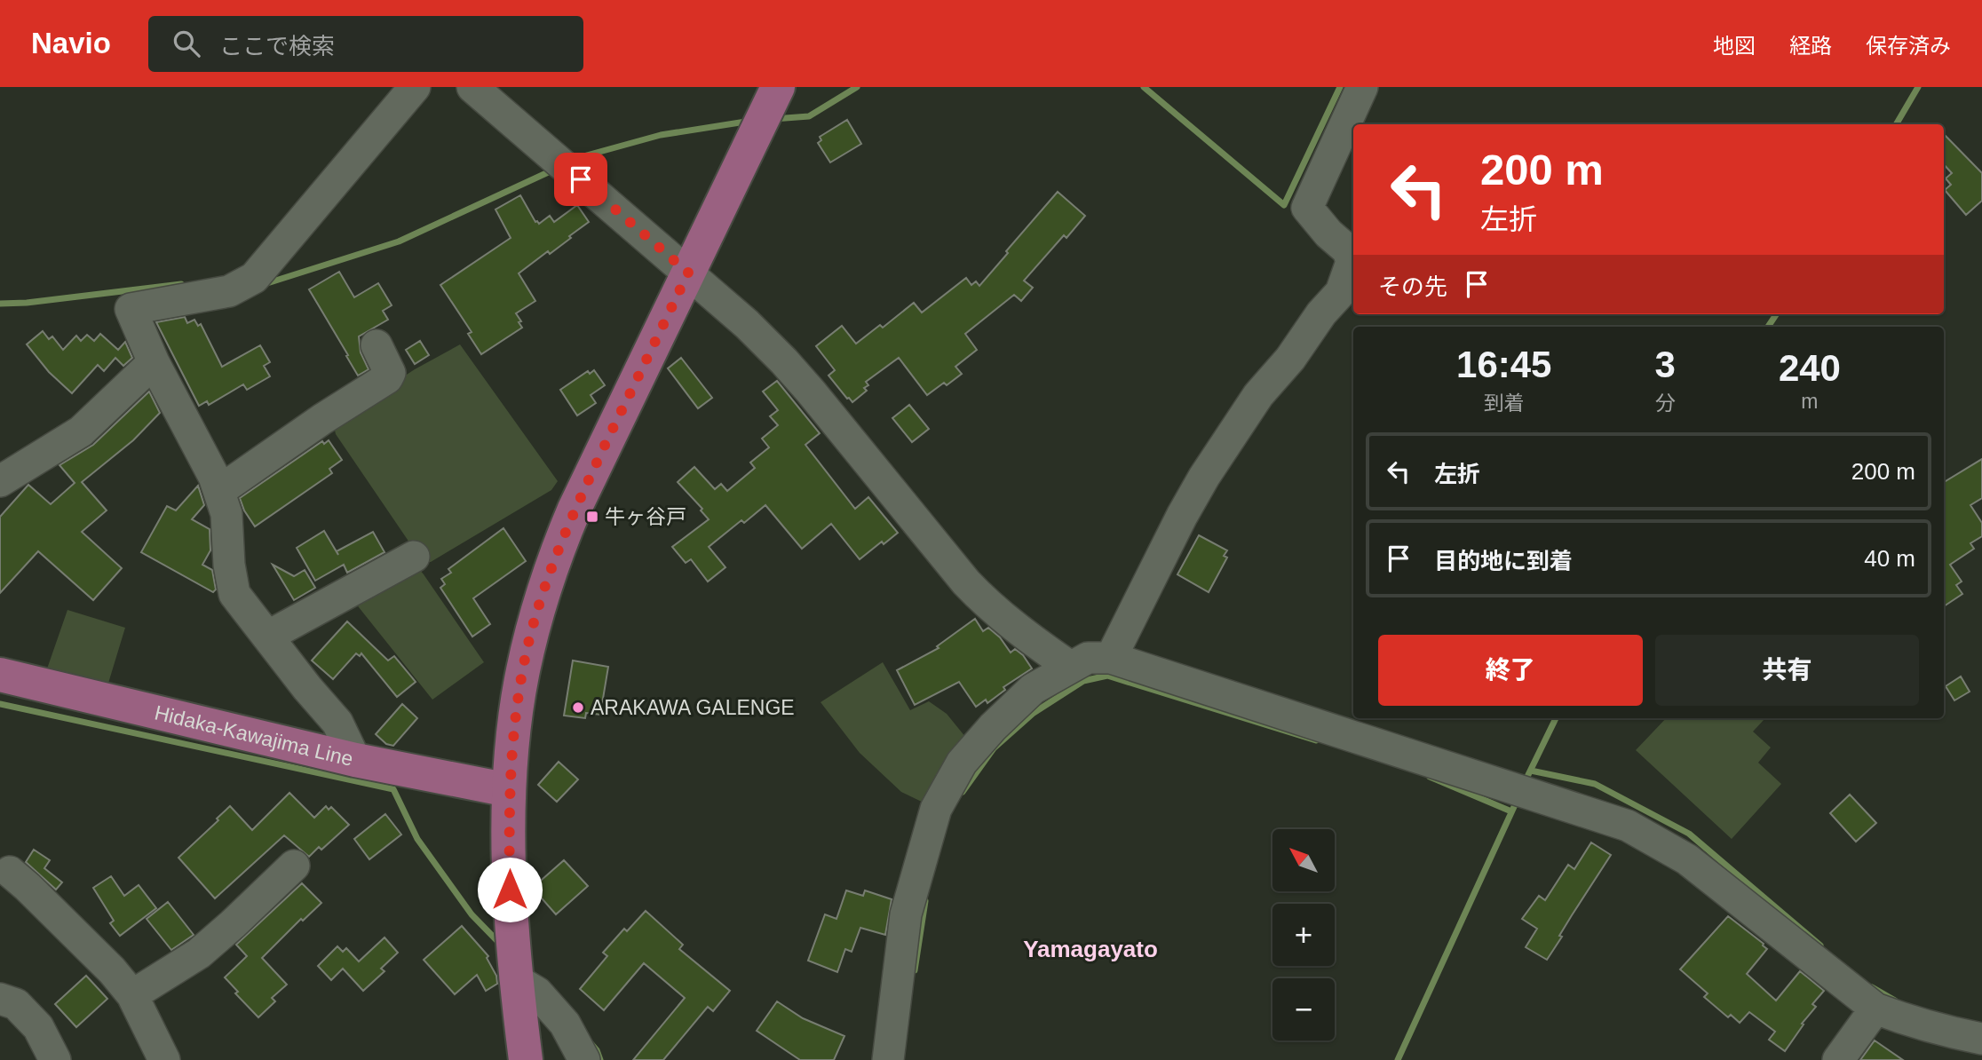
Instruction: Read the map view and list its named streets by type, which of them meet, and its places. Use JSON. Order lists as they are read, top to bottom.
{
  "streets": {
    "main road": ["Hidaka-Kawajima Line"]
  },
  "districts": ["Yamagayato"],
  "places": {
    "transit": ["牛ヶ谷戸"],
    "other": ["ARAKAWA GALENGE"]
  },
  "north": "top left",
  "page": {
    "header": "Navio",
    "search": "ここで検索",
    "nav": ["地図", "経路", "保存済み"],
    "turn": ["200 m", "左折"],
    "then": "その先",
    "eta": [
      "16:45",
      "到着",
      "3",
      "分",
      "240",
      "m"
    ],
    "list": [
      {
        "name": "左折",
        "value": "200 m"
      },
      {
        "name": "目的地に到着",
        "value": "40 m"
      }
    ],
    "buttons": ["終了", "共有"],
    "map_buttons": ["+", "−"]
  }
}
